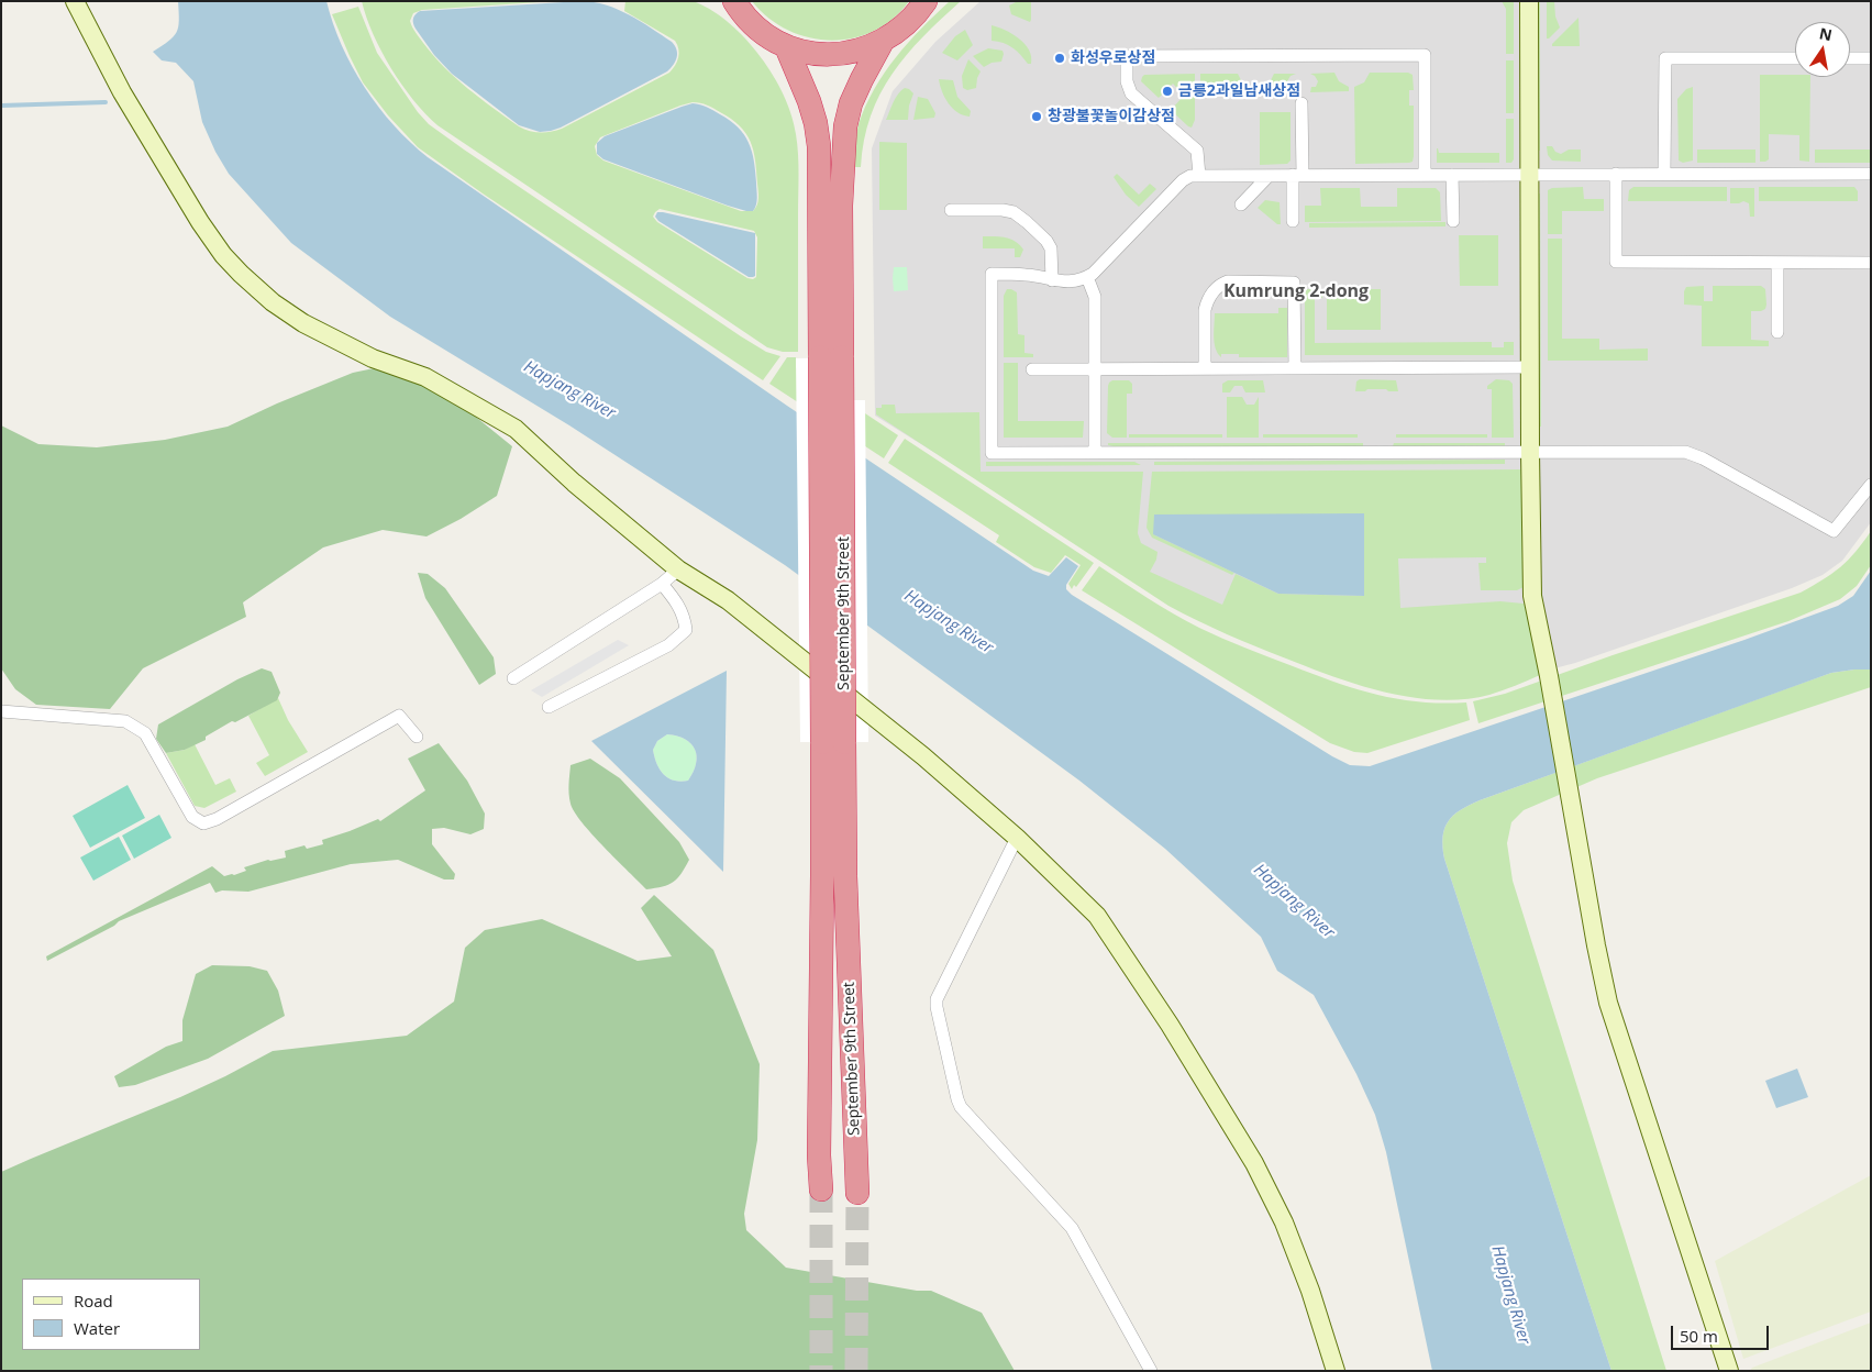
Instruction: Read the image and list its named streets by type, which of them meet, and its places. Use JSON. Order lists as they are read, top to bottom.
{
  "streets": {
    "highway": ["September 9th Street"]
  },
  "districts": ["Kumrung 2-dong"],
  "water": ["Hapjang River"],
  "places": ["화성우로상점", "금릉2과일남새상점", "창광불꽃놀이감상점"],
  "legend": ["Road", "Water"],
  "scale_bar": "50 m",
  "north": "top"
}
